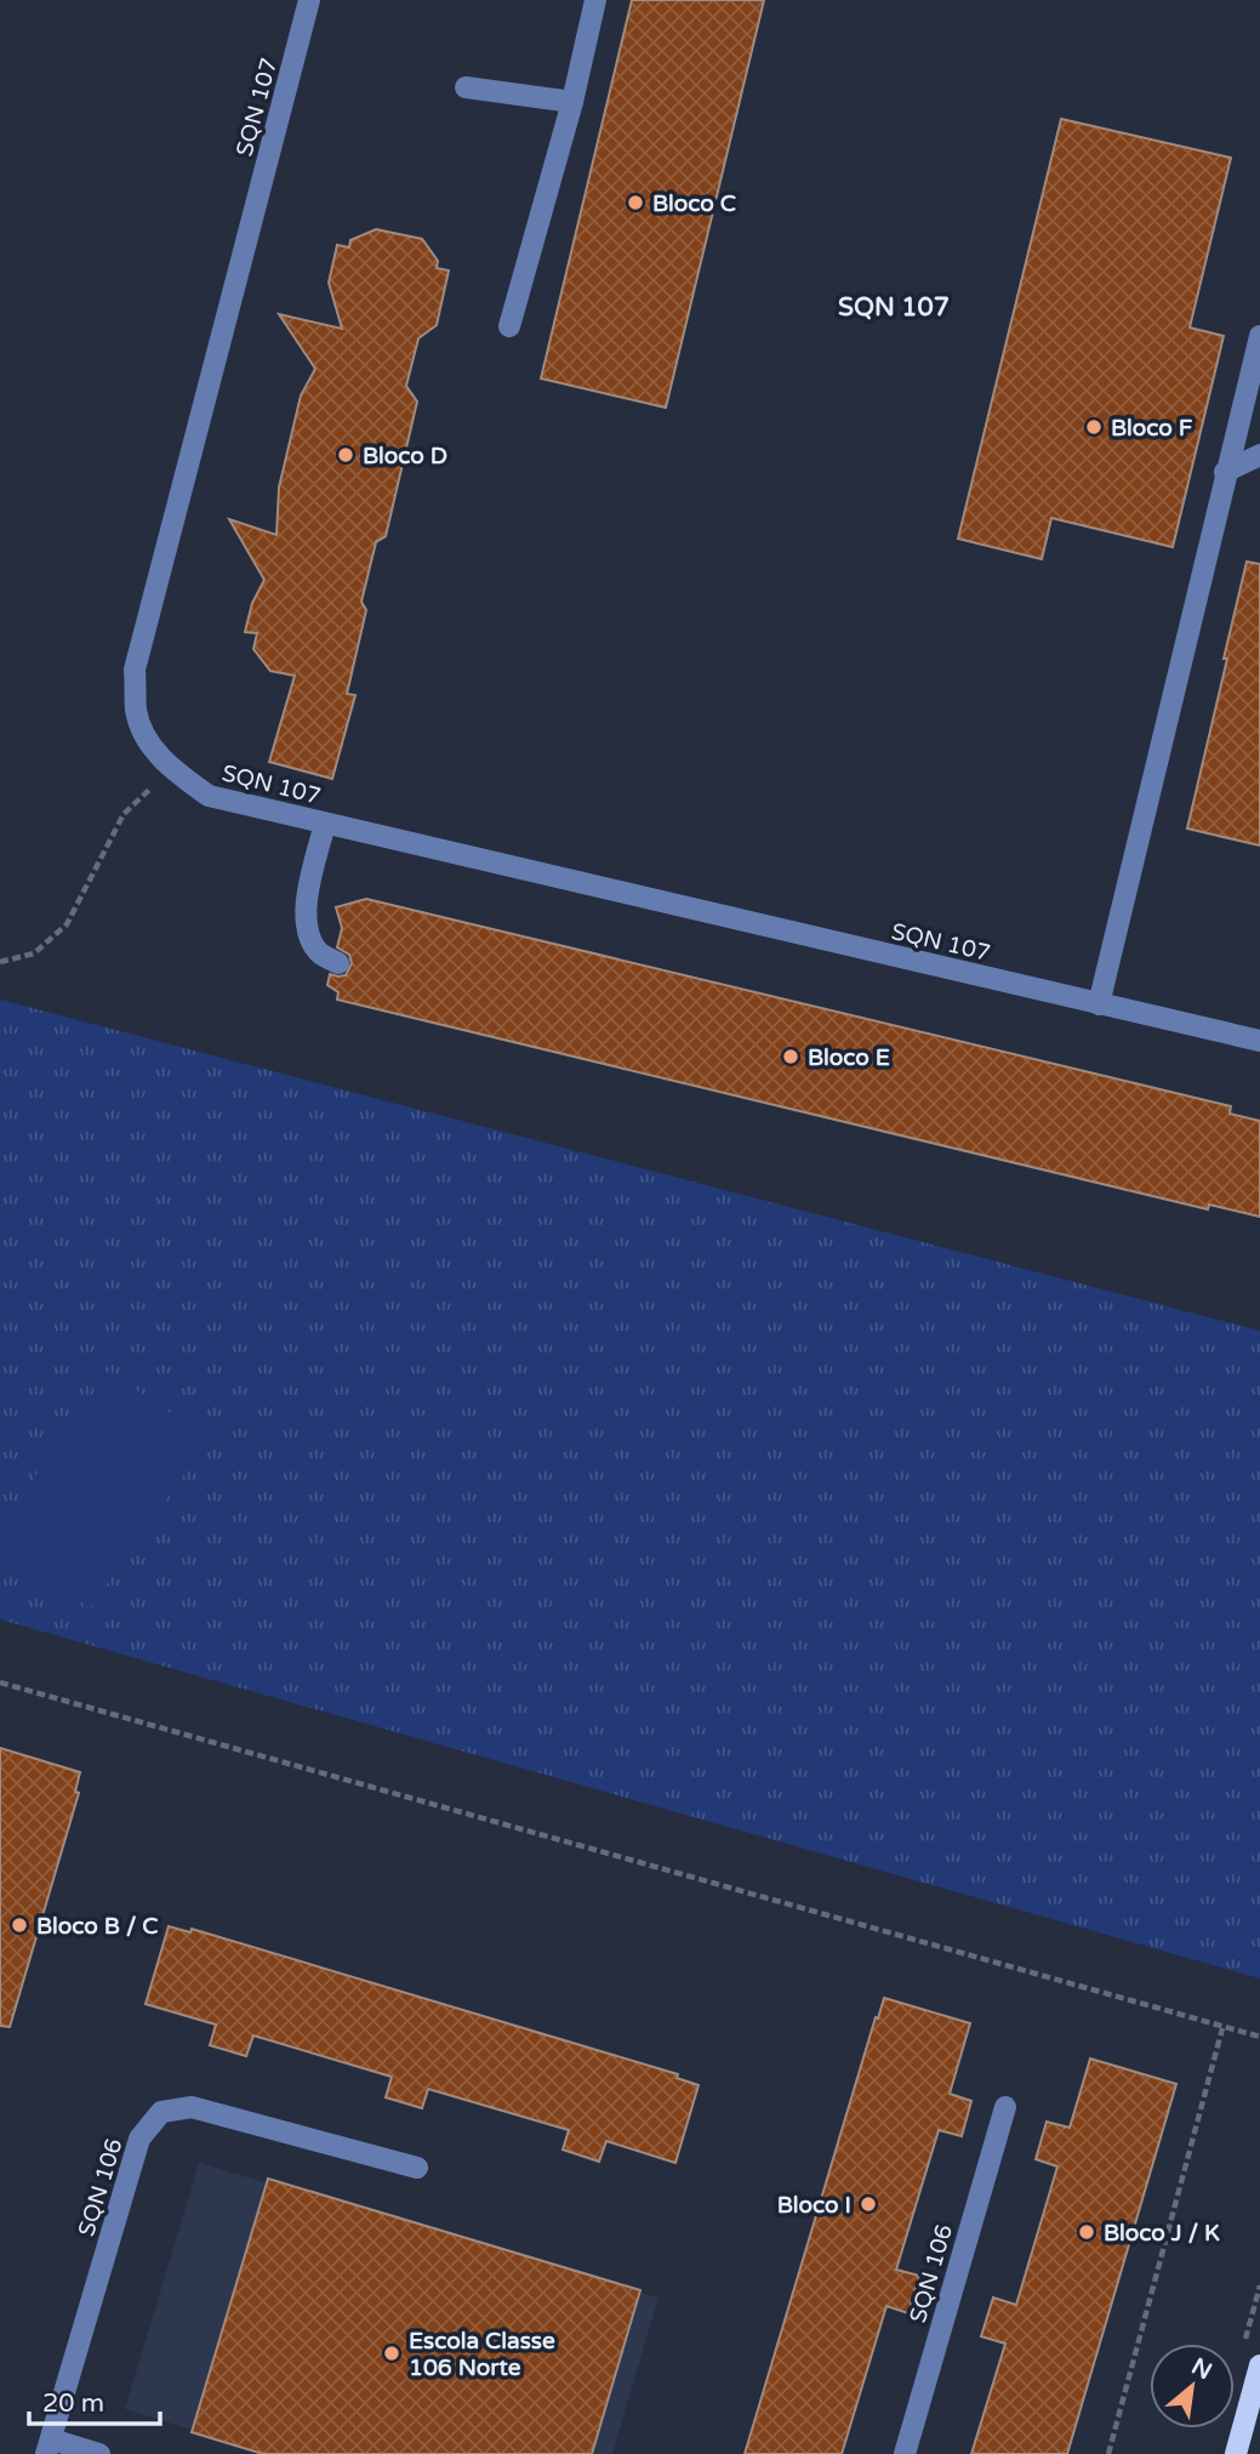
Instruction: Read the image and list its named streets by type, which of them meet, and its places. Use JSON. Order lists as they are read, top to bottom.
{
  "streets": {
    "street": ["SQN 107", "SQN 106"]
  },
  "districts": ["SQN 107"],
  "places": [
    "Bloco C",
    "Bloco F",
    "Bloco D",
    "Bloco E",
    "Bloco B / C",
    "Bloco I",
    "Bloco J / K",
    "Escola Classe 106 Norte"
  ],
  "scale_bar": "20 m",
  "north": "top right"
}
